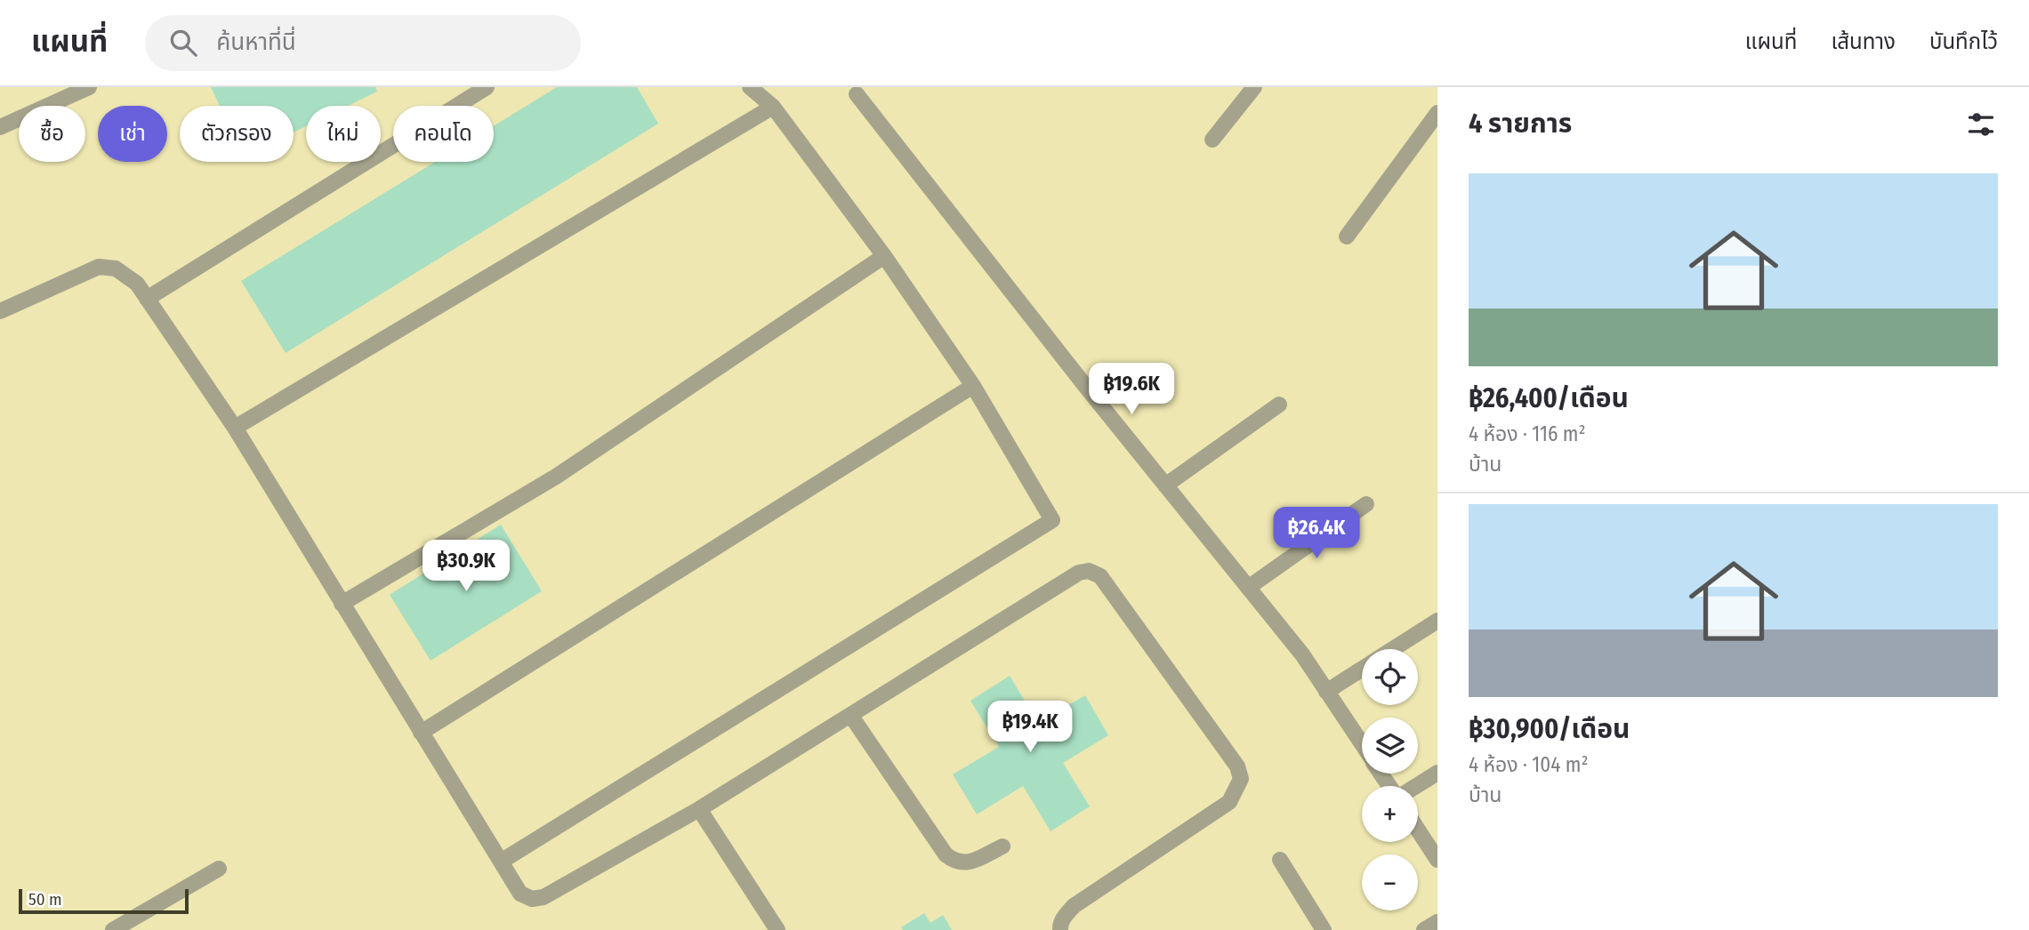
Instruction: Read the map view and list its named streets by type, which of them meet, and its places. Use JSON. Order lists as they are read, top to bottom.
{
  "scale_bar": "50 m",
  "page": {
    "header": "แผนที่",
    "search": "ค้นหาที่นี่",
    "nav": ["แผนที่", "เส้นทาง", "บันทึกไว้"],
    "heading": "4 รายการ",
    "chip": [
      "ซื้อ",
      "เช่า",
      "ตัวกรอง",
      "ใหม่",
      "คอนโด"
    ],
    "list": [
      {
        "name": "฿26,400/เดือน",
        "note": "4 ห้อง · 116 m² · บ้าน"
      },
      {
        "name": "฿30,900/เดือน",
        "note": "4 ห้อง · 104 m² · บ้าน"
      }
    ],
    "price": [
      "฿19.6K",
      "฿26.4K",
      "฿30.9K",
      "฿19.4K"
    ],
    "map_buttons": ["+", "−"],
    "scale": "50 m"
  }
}
